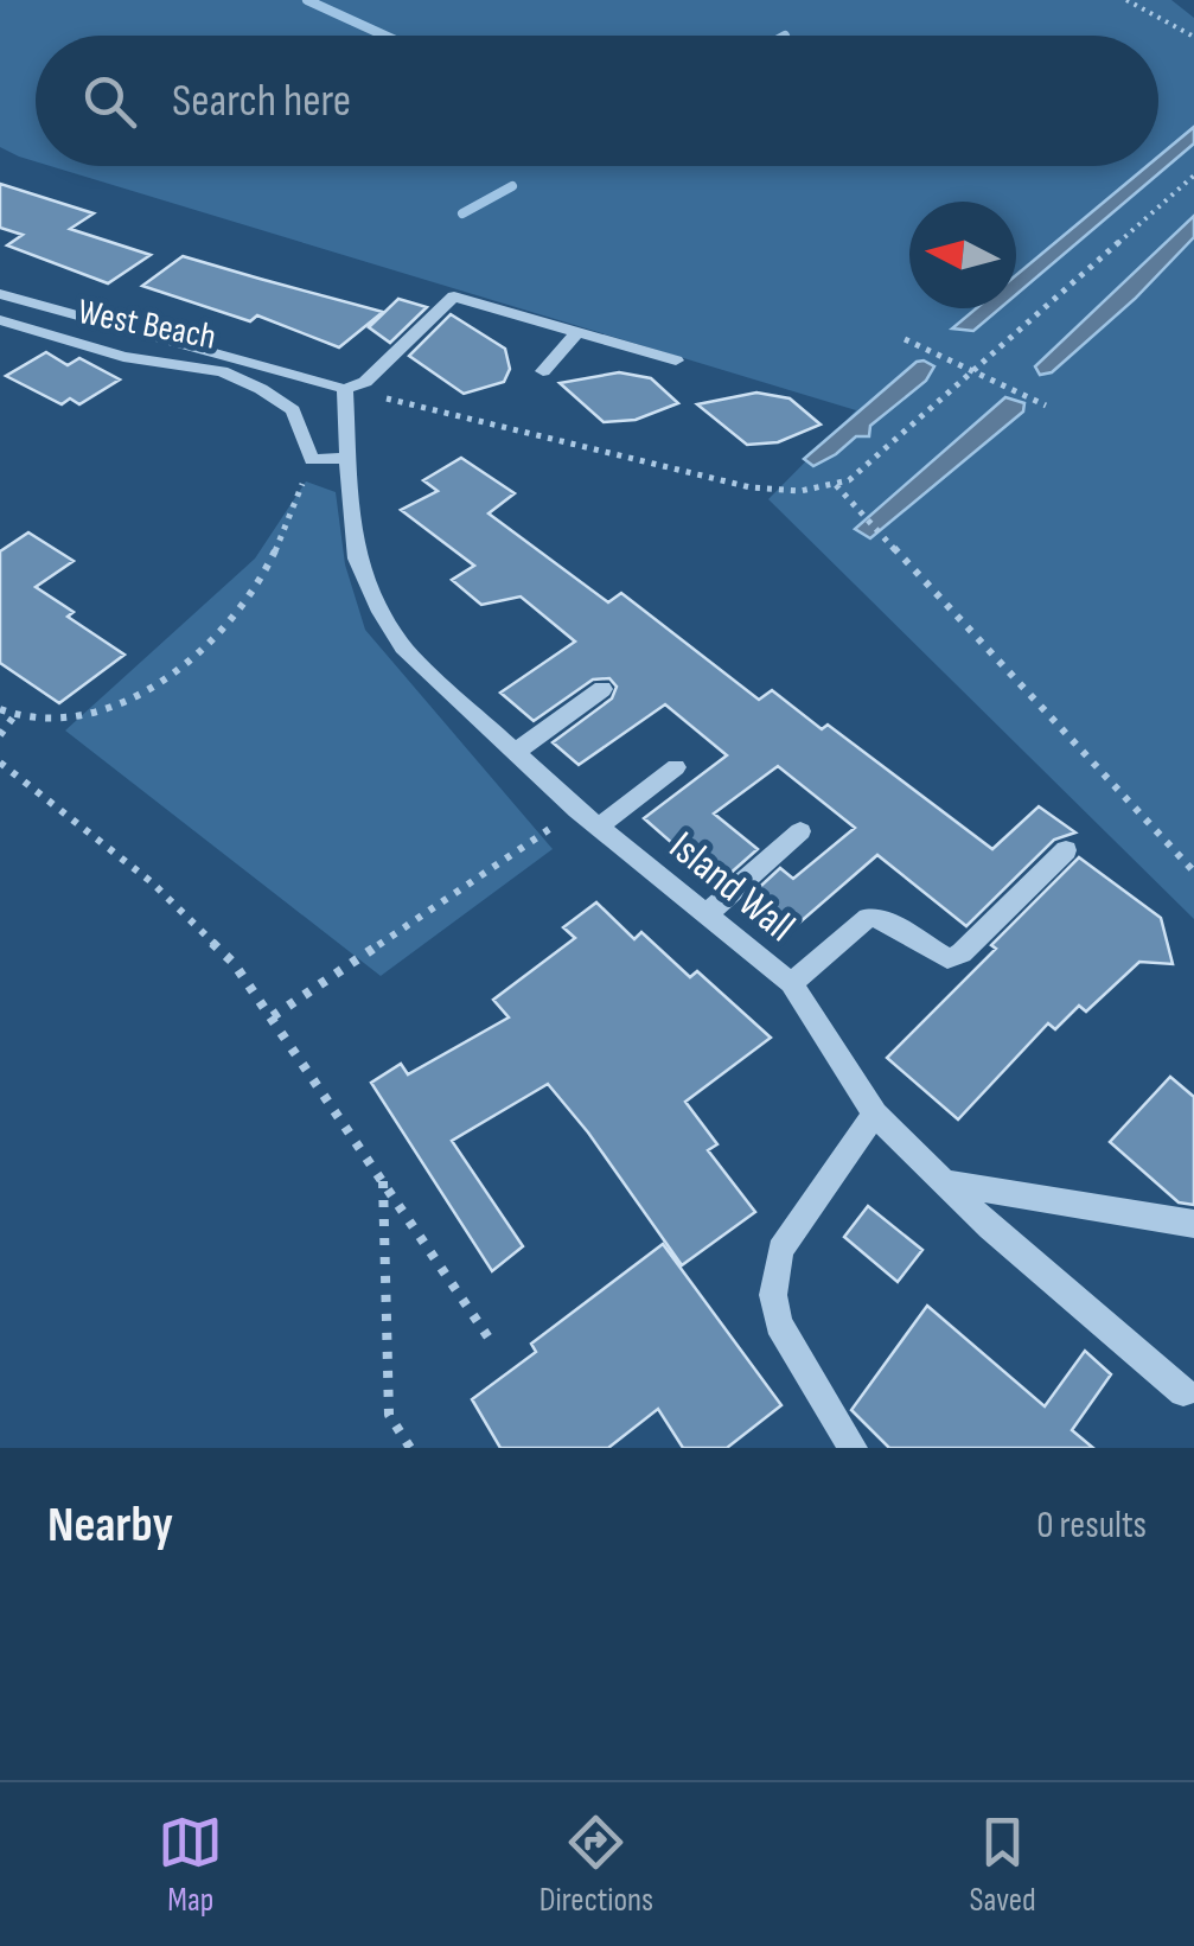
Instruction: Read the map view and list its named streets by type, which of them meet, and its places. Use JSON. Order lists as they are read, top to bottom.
{
  "streets": {
    "street": ["West Beach", "Island Wall"]
  },
  "north": "left",
  "page": {
    "search": "Search here",
    "heading": ["Nearby", "0 results"],
    "nav": ["Map", "Directions", "Saved"]
  }
}
